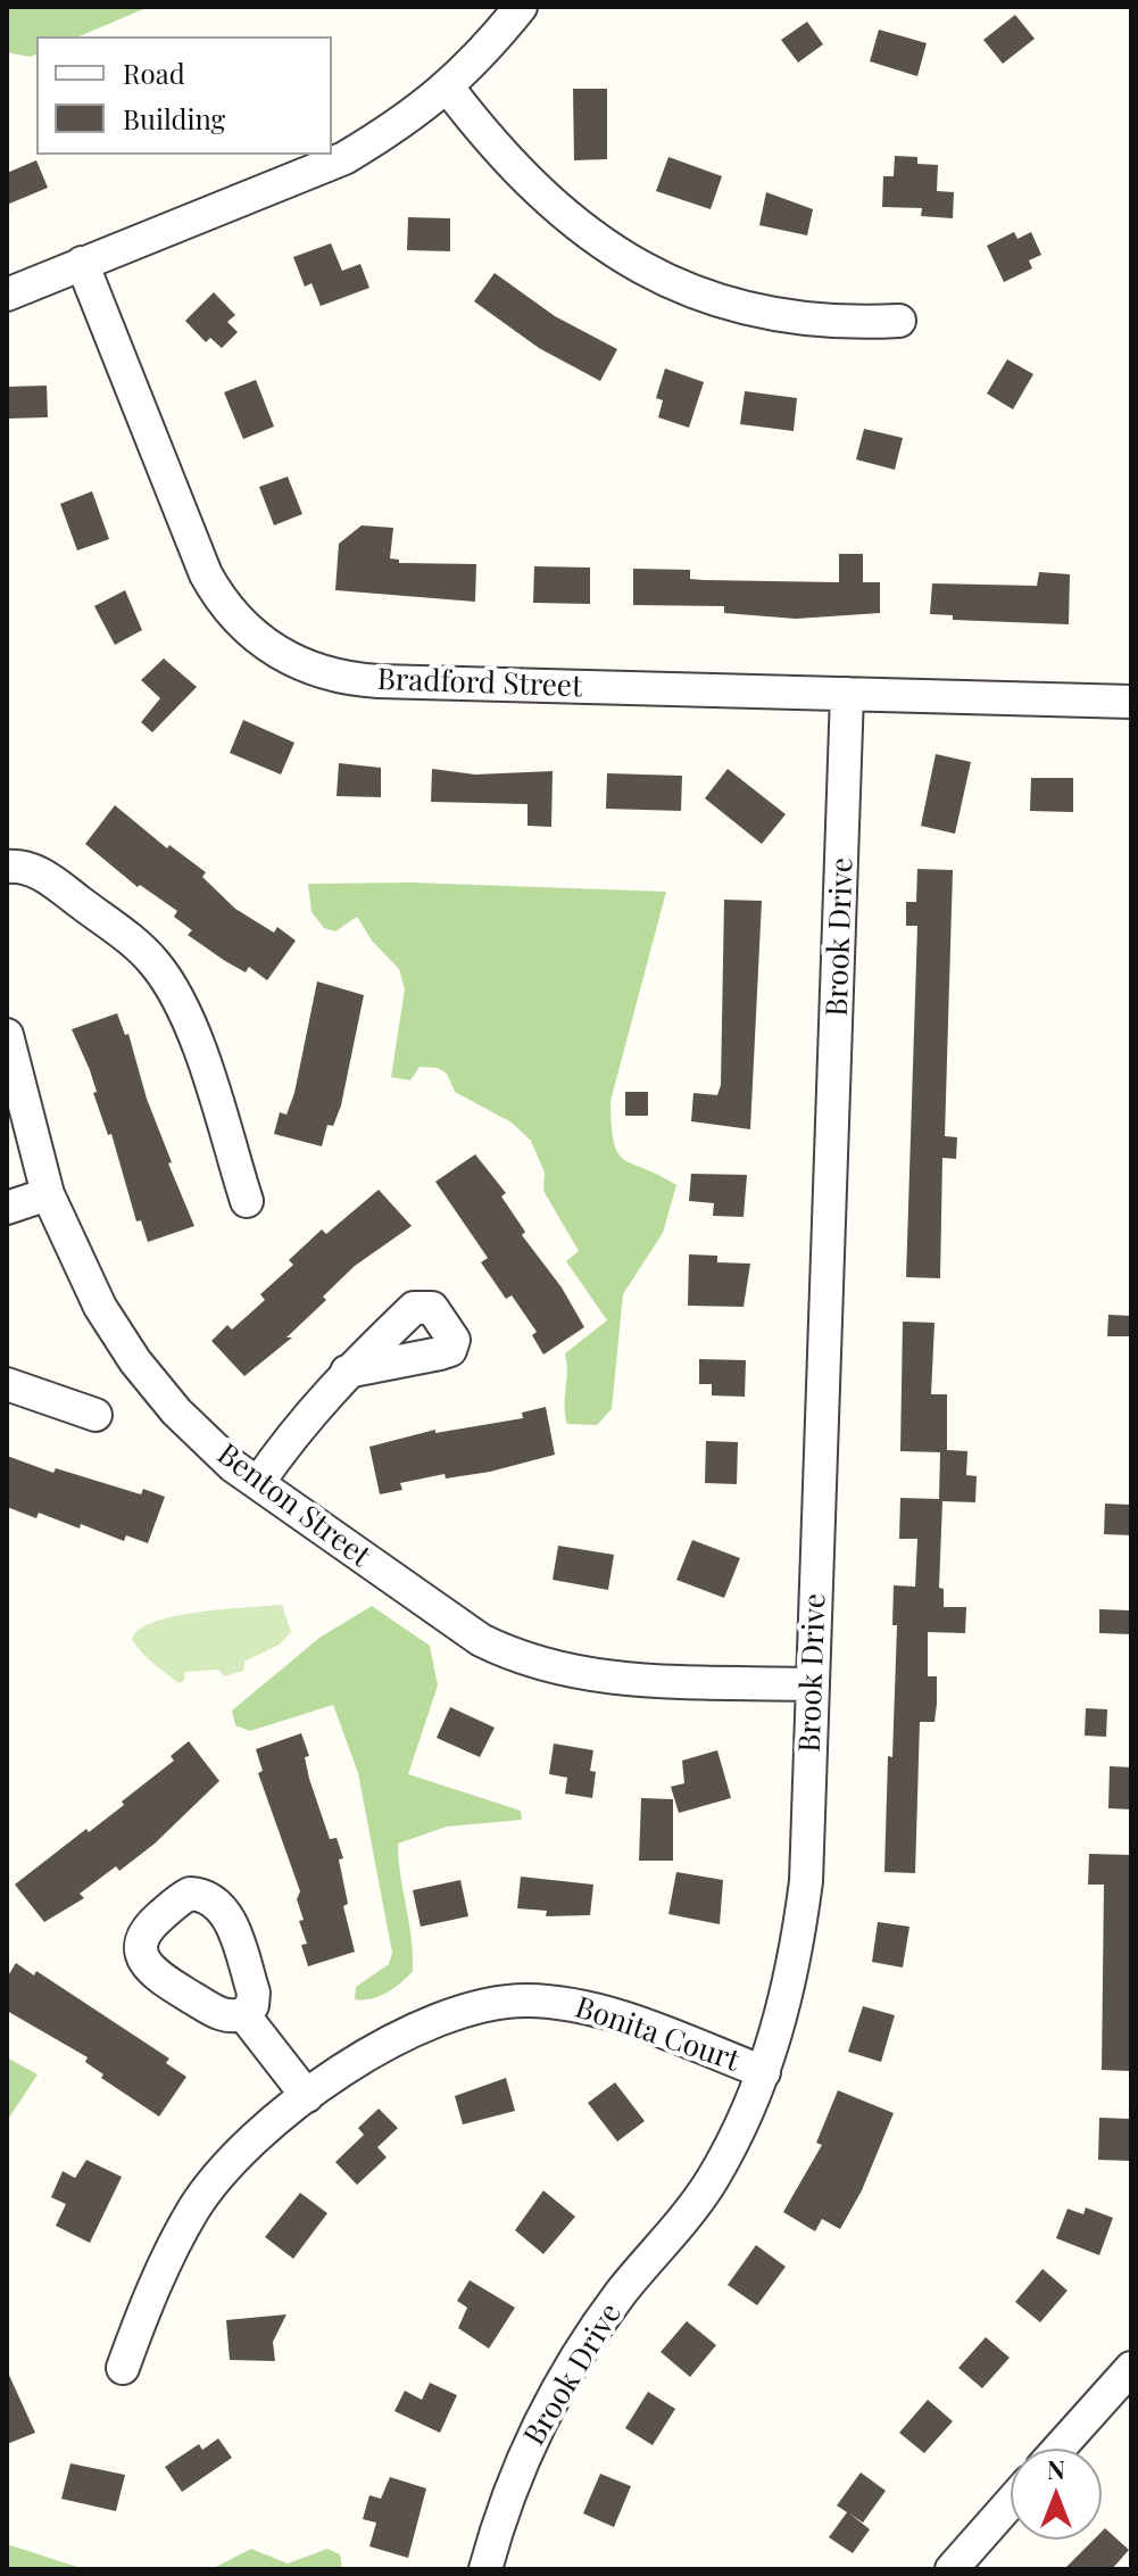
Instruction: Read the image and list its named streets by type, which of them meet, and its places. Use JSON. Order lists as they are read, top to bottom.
{
  "streets": {
    "street": [
      "Bradford Street",
      "Brook Drive",
      "Benton Street",
      "Bonita Court"
    ]
  },
  "crossings": [
    ["Bradford Street", "Brook Drive"],
    ["Brook Drive", "Benton Street"],
    ["Brook Drive", "Bonita Court"]
  ],
  "legend": ["Road", "Building"],
  "north": "top"
}
